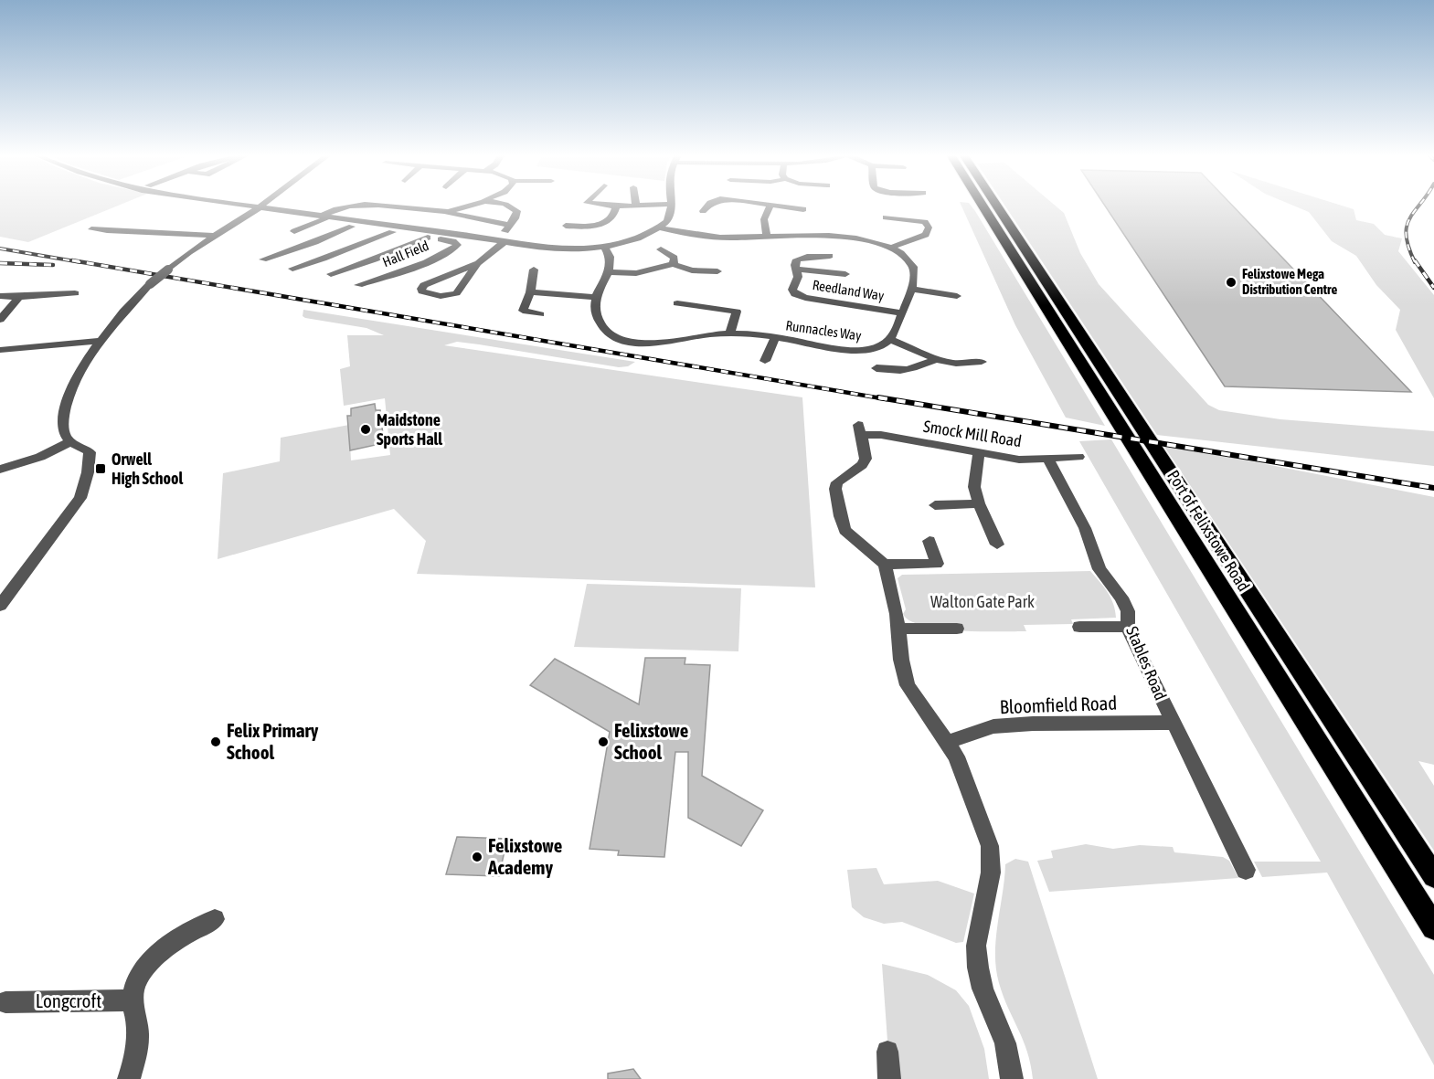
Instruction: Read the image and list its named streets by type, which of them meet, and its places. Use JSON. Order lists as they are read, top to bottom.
{
  "streets": {
    "highway": ["Port of Felixstowe Road"],
    "street": [
      "Hall Field",
      "Reedland Way",
      "Runnacles Way",
      "Smock Mill Road",
      "Stables Road",
      "Bloomfield Road",
      "Longcroft"
    ]
  },
  "crossings": [
    ["Smock Mill Road", "Stables Road"],
    ["Stables Road", "Bloomfield Road"]
  ],
  "parks": ["Walton Gate Park"],
  "places": {
    "other": [
      "Felixstowe Mega Distribution Centre",
      "Maidstone Sports Hall",
      "Felix Primary School",
      "Felixstowe School",
      "Felixstowe Academy"
    ],
    "transit": ["Orwell High School"]
  }
}
